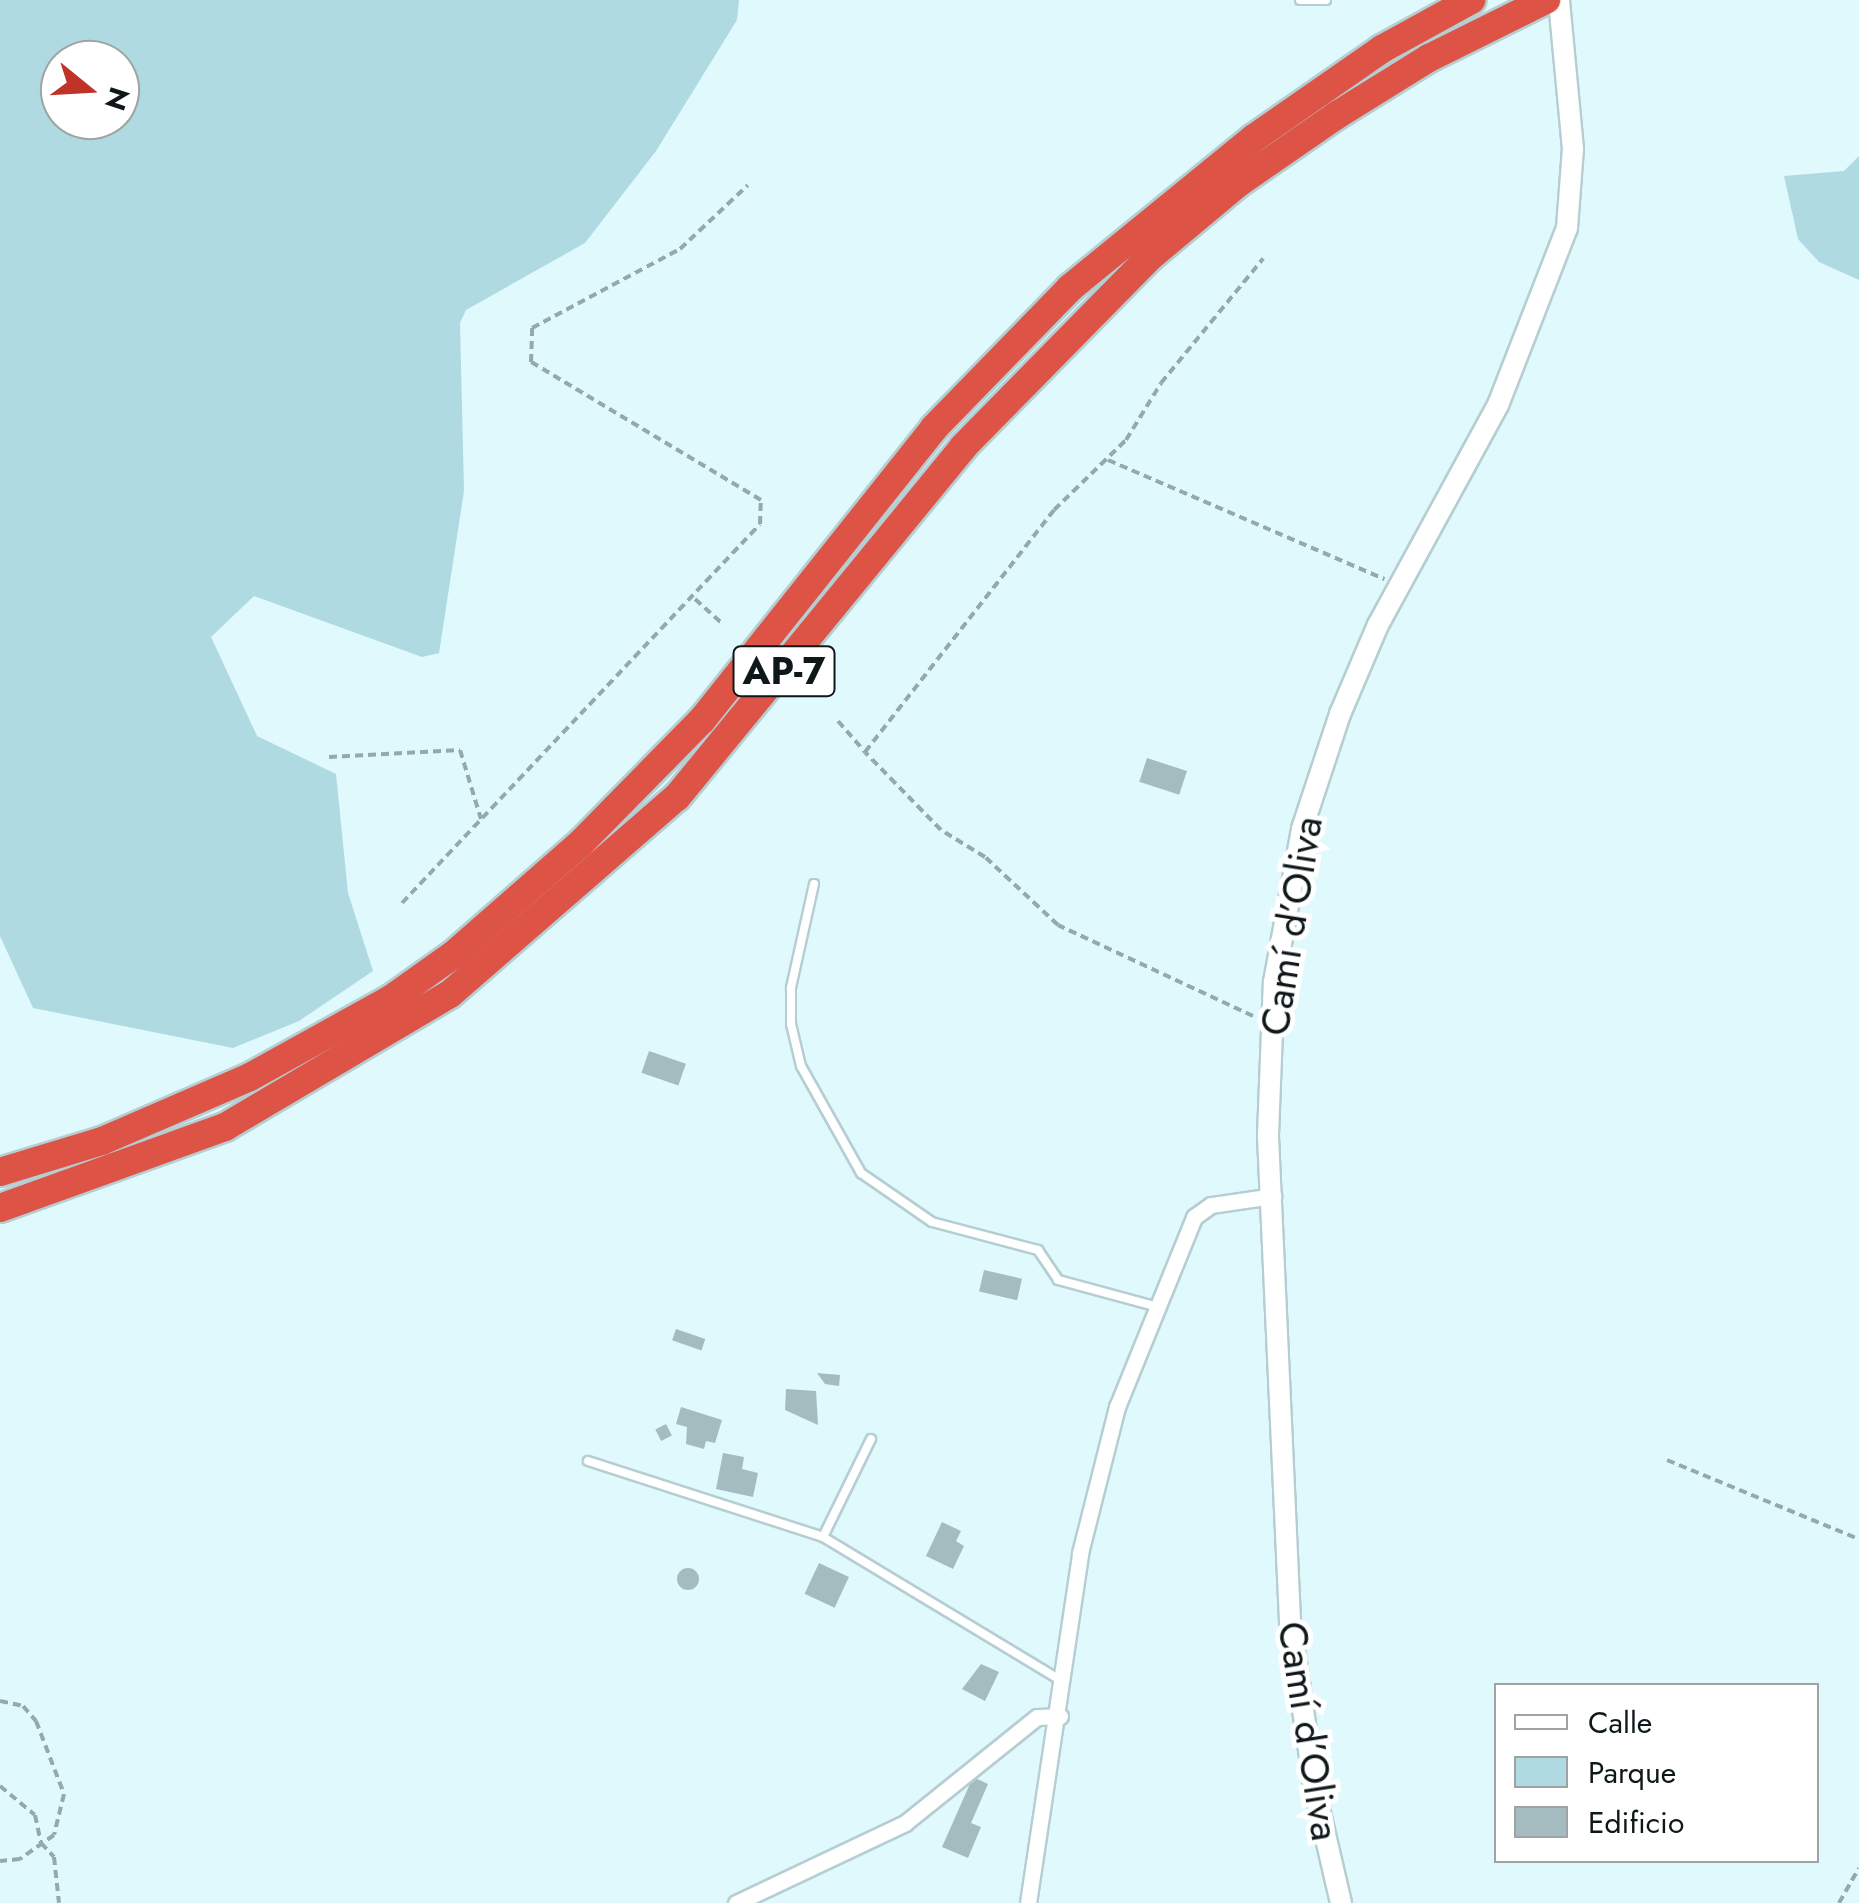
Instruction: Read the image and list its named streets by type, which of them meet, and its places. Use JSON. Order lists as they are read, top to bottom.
{
  "streets": {
    "highway": ["AP-7"],
    "street": ["Camí d’Oliva"]
  },
  "legend": ["Calle", "Parque", "Edificio"],
  "north": "right"
}
